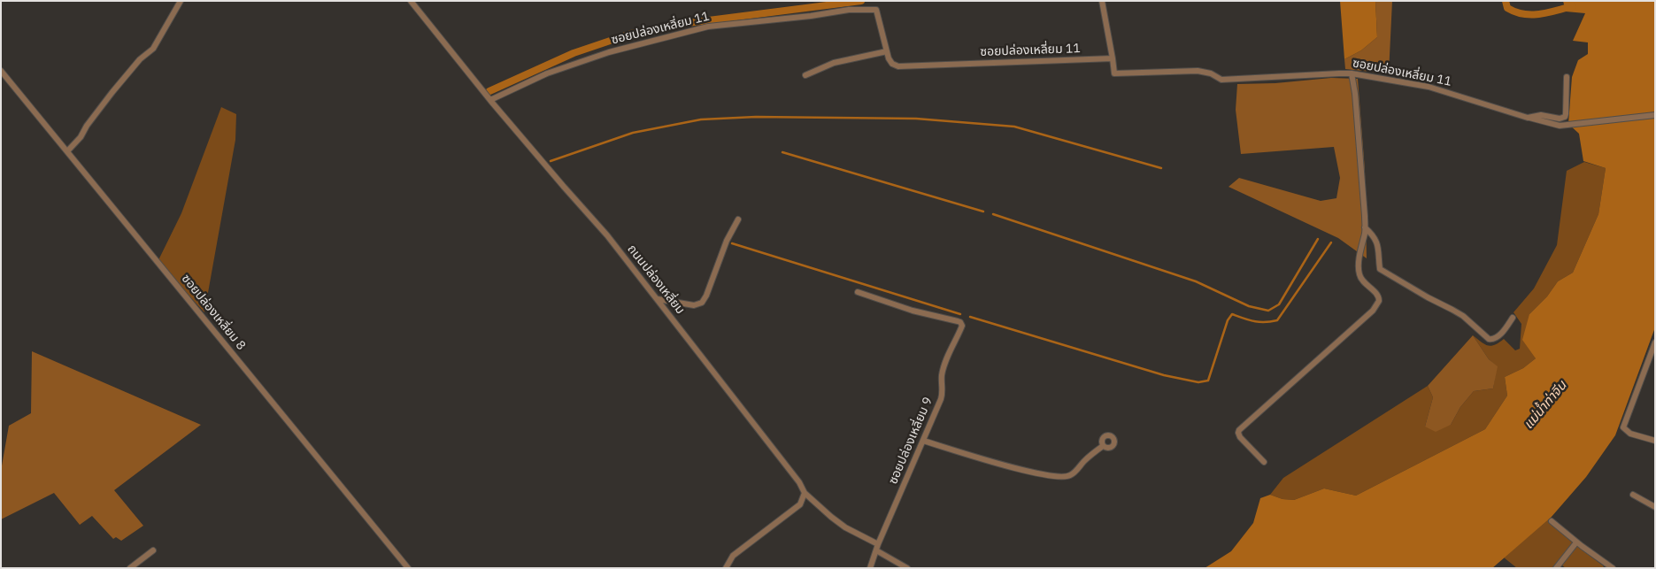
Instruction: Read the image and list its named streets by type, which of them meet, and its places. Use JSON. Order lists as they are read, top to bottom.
{
  "streets": {
    "street": [
      "ซอยปล่องเหลี่ยม 11",
      "ถนนปล่องเหลี่ยม",
      "ซอยปล่องเหลี่ยม 8",
      "ซอยปล่องเหลี่ยม 9"
    ]
  },
  "crossings": [
    ["ซอยปล่องเหลี่ยม 11", "ถนนปล่องเหลี่ยม"],
    ["ถนนปล่องเหลี่ยม", "ซอยปล่องเหลี่ยม 9"]
  ],
  "water": ["แม่น้ำท่าจีน"]
}
